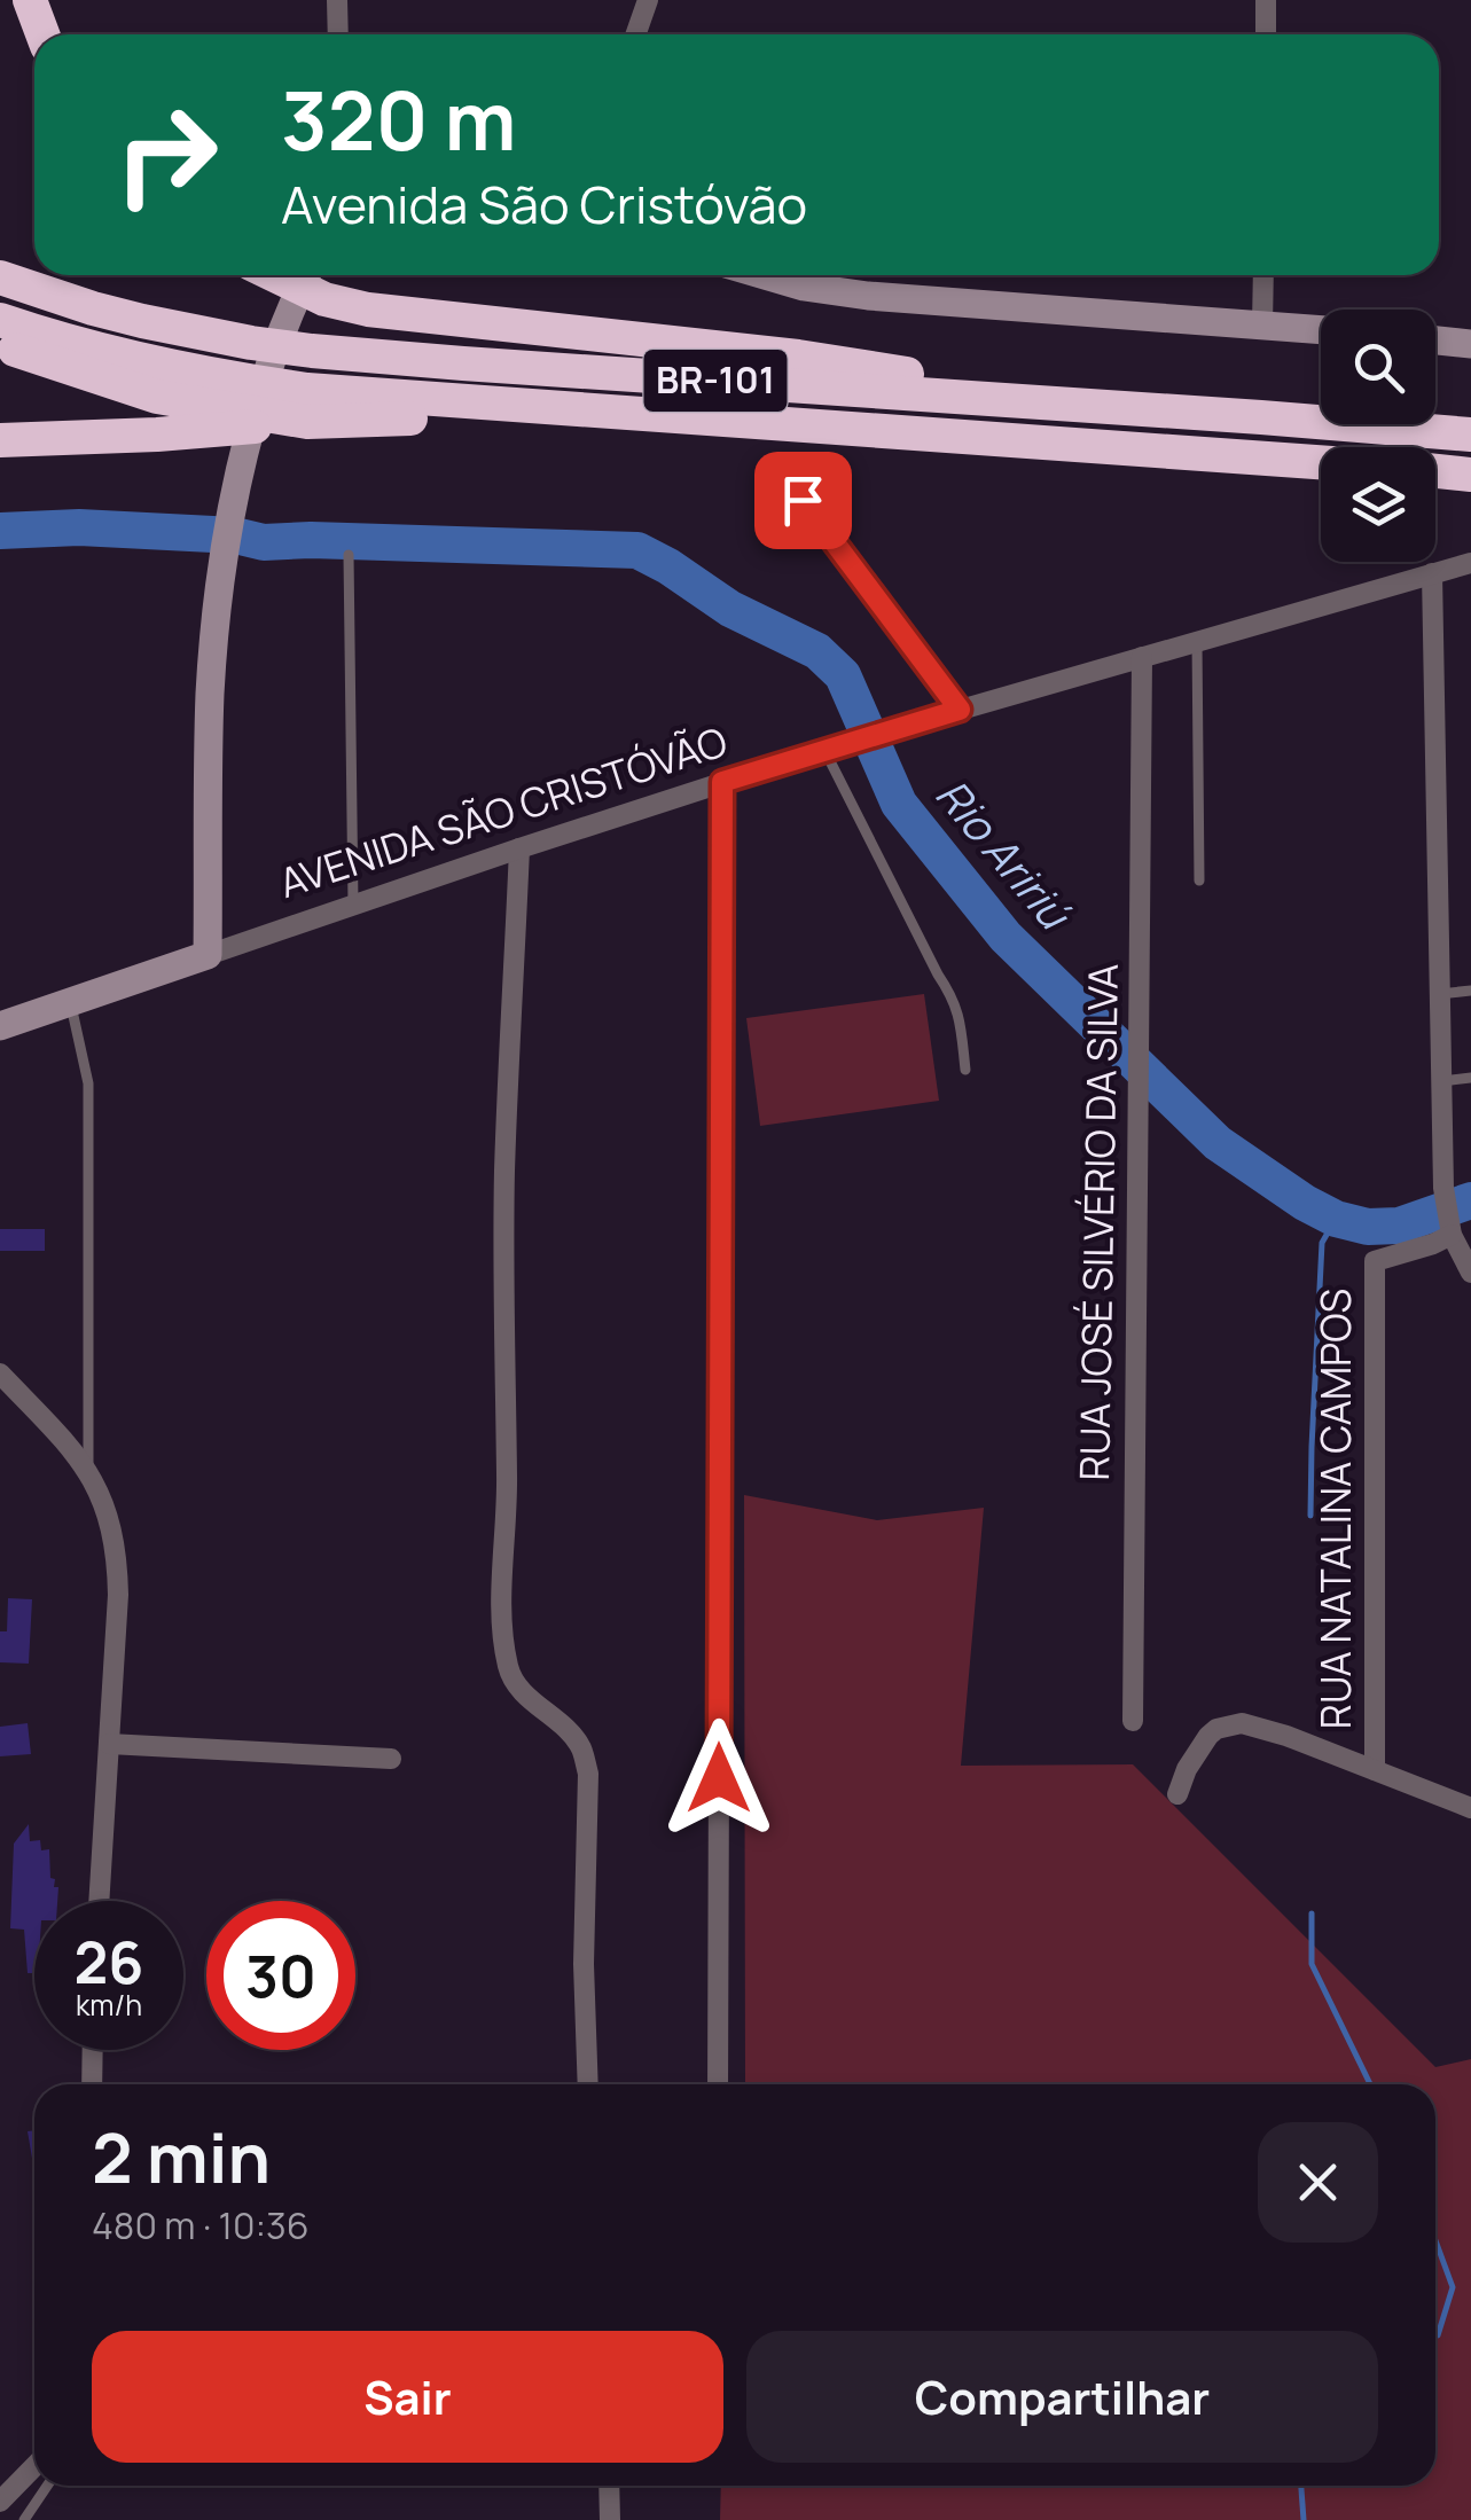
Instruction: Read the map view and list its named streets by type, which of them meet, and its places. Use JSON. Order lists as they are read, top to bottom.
{
  "streets": {
    "highway": ["BR-101"],
    "main road": ["AVENIDA SÃO CRISTÓVÃO"],
    "street": ["RUA JOSÉ SILVÉRIO DA SILVA", "RUA NATALINA CAMPOS"]
  },
  "crossings": [
    ["AVENIDA SÃO CRISTÓVÃO", "RUA JOSÉ SILVÉRIO DA SILVA"]
  ],
  "water": ["Rio Aririú"],
  "page": {
    "turn": ["320 m", "Avenida São Cristóvão"],
    "speed": "26 km/h",
    "limit": "30",
    "heading": ["2 min", "480 m · 10:36"],
    "buttons": ["Sair", "Compartilhar"]
  }
}
